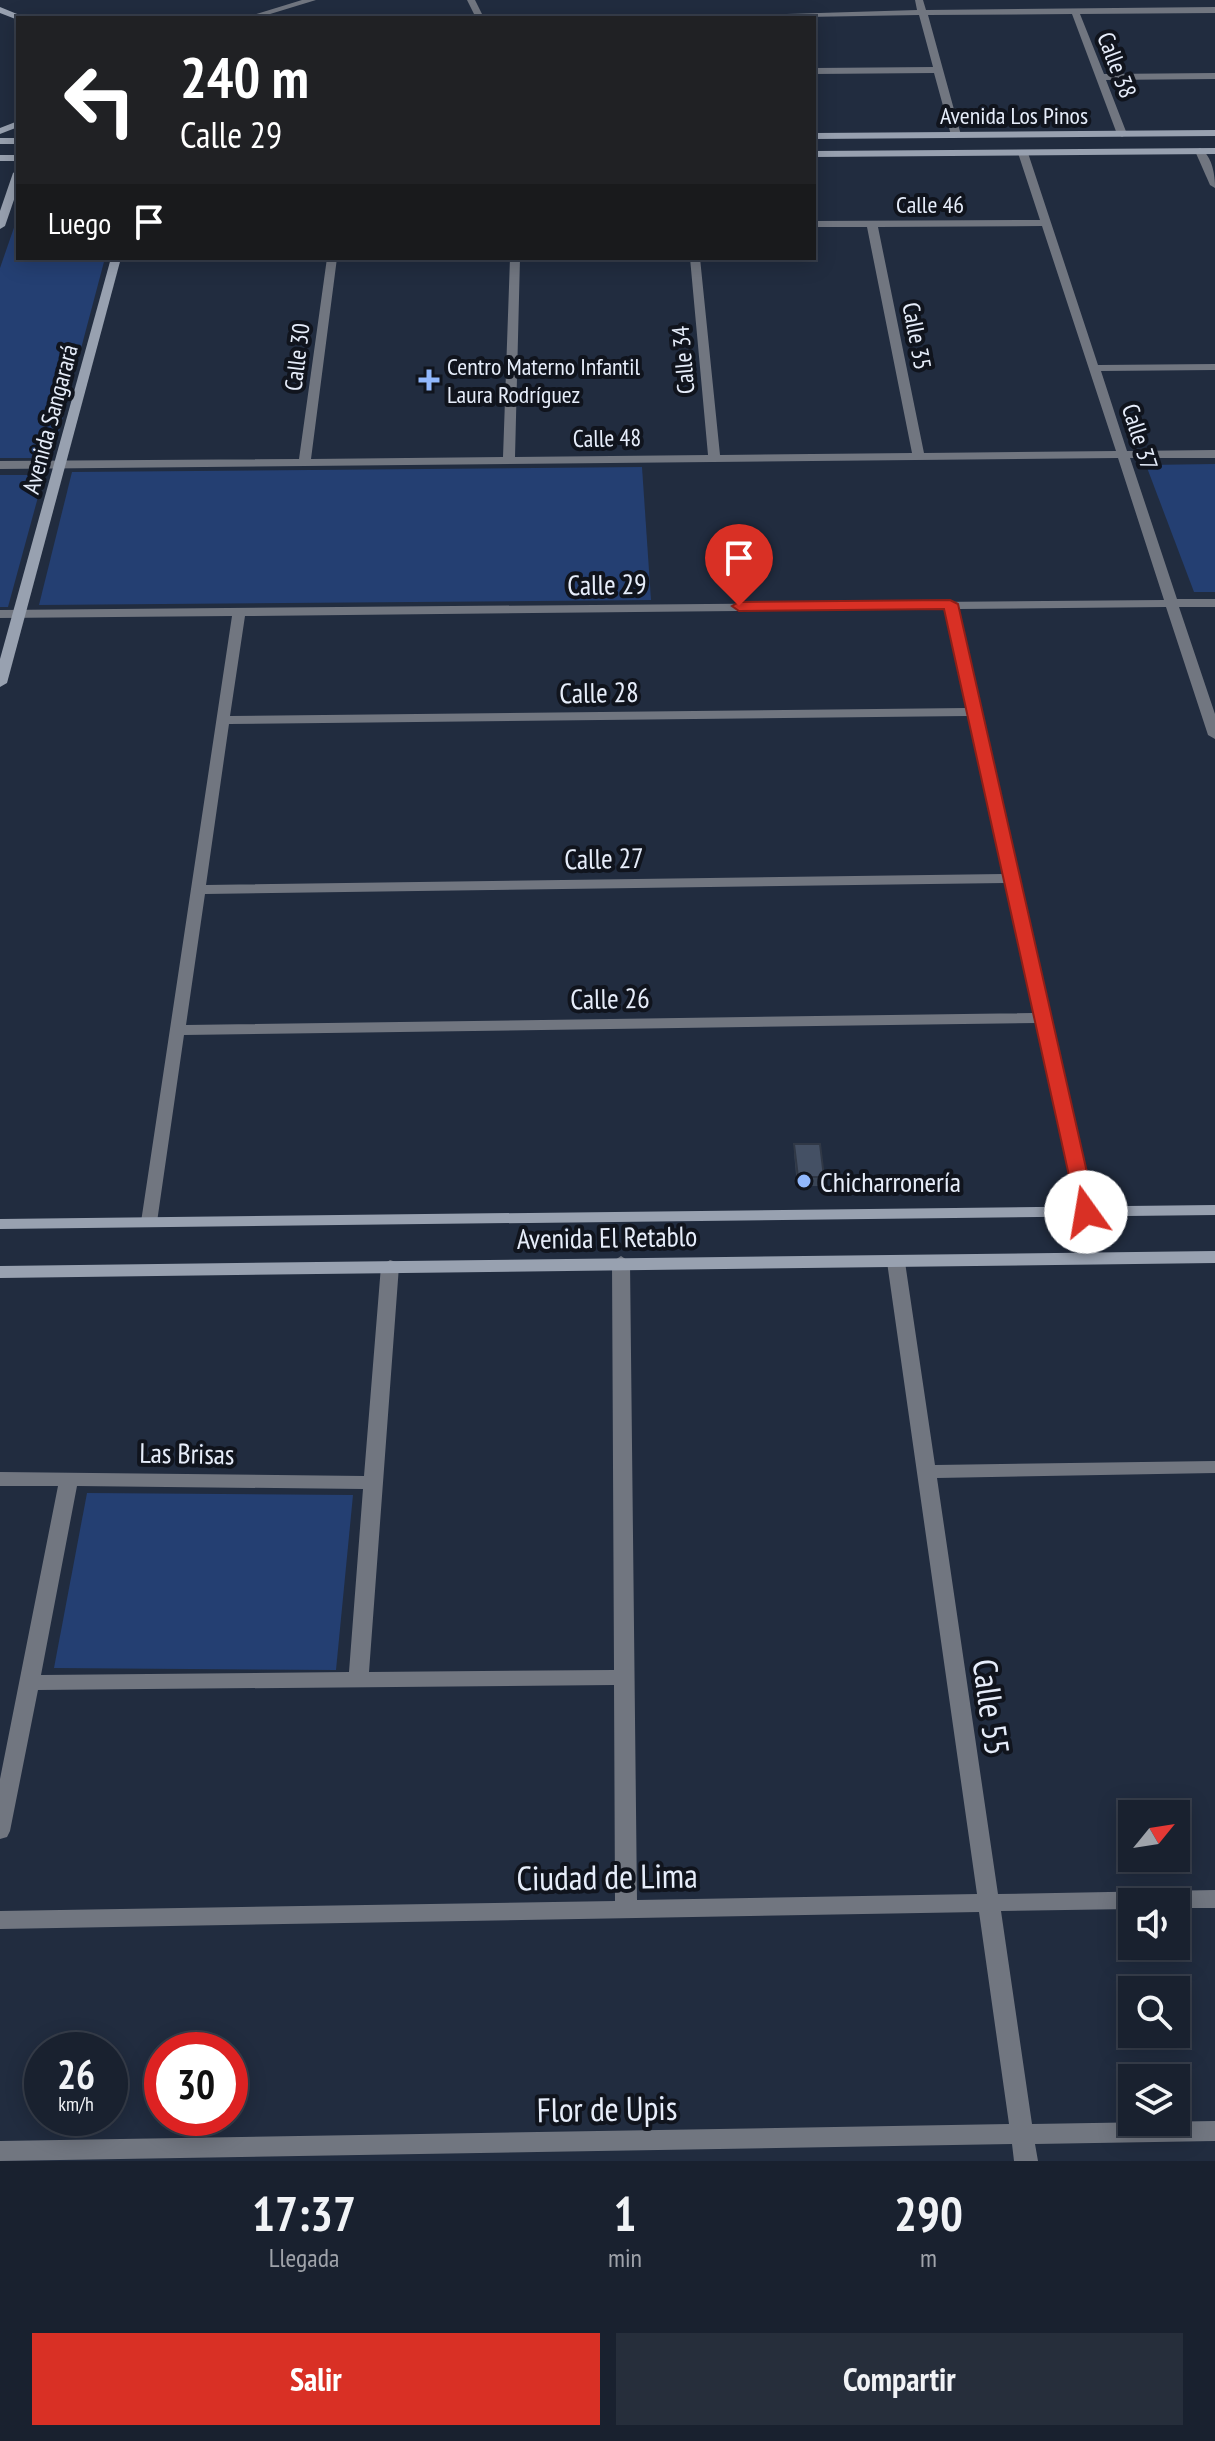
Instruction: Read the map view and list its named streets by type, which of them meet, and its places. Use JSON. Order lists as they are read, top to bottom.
{
  "streets": {
    "street": [
      "Calle 38",
      "Avenida Los Pinos",
      "Calle 46",
      "Calle 35",
      "Calle 30",
      "Calle 34",
      "Avenida Sangarará",
      "Calle 37",
      "Calle 48",
      "Calle 29",
      "Calle 28",
      "Calle 27",
      "Calle 26",
      "Avenida El Retablo",
      "Las Brisas",
      "Calle 55",
      "Ciudad de Lima",
      "Flor de Upis"
    ]
  },
  "crossings": [
    ["Calle 38", "Avenida Los Pinos"],
    ["Avenida Los Pinos", "Calle 37"],
    ["Calle 46", "Calle 35"],
    ["Calle 46", "Calle 37"],
    ["Calle 35", "Calle 48"],
    ["Calle 30", "Calle 48"],
    ["Calle 34", "Calle 48"],
    ["Avenida Sangarará", "Calle 48"],
    ["Avenida Sangarará", "Calle 29"],
    ["Calle 37", "Calle 48"],
    ["Calle 37", "Calle 29"],
    ["Avenida El Retablo", "Calle 55"],
    ["Calle 55", "Ciudad de Lima"],
    ["Calle 55", "Flor de Upis"]
  ],
  "places": {
    "health": ["Centro Materno Infantil Laura Rodríguez"],
    "other": ["Chicharronería"]
  },
  "north": "top right",
  "page": {
    "turn": ["240 m", "Calle 29"],
    "then": "Luego",
    "speed": "26 km/h",
    "limit": "30",
    "eta": [
      "17:37",
      "Llegada",
      "1",
      "min",
      "290",
      "m"
    ],
    "buttons": ["Salir", "Compartir"]
  }
}
